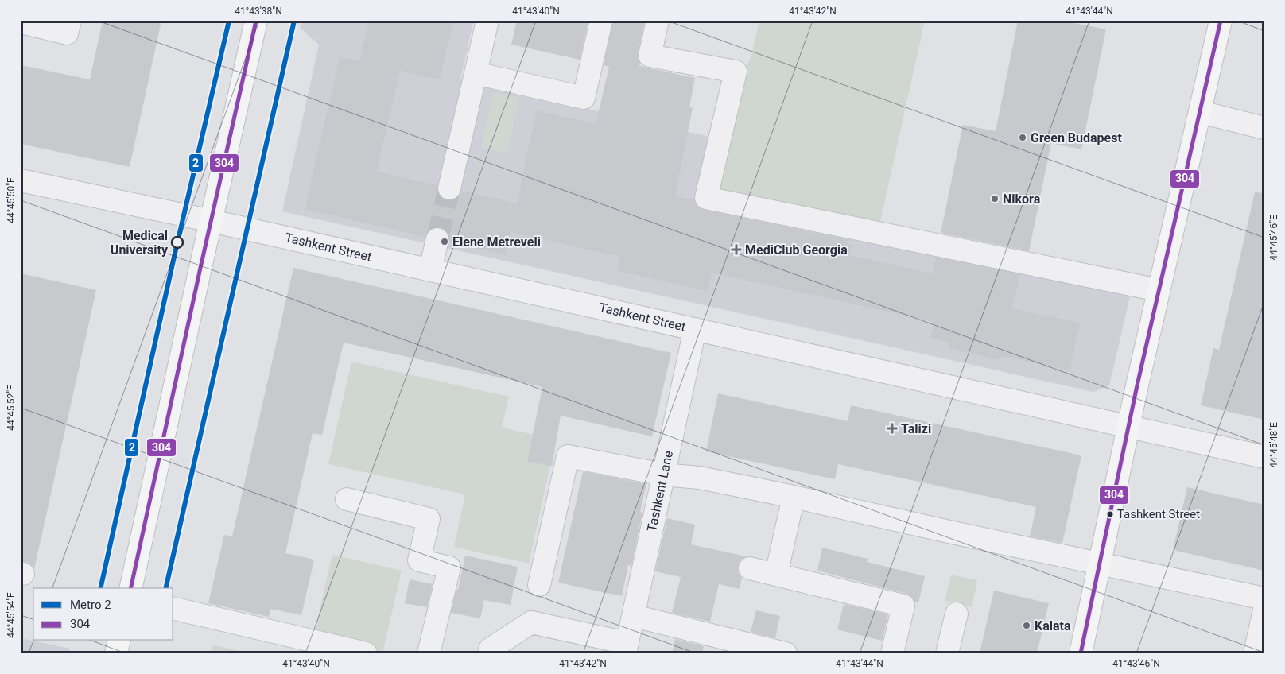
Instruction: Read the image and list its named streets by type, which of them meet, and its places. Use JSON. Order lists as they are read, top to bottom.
{
  "streets": {
    "street": ["Tashkent Street", "Tashkent Lane"]
  },
  "crossings": [
    ["Tashkent Street", "Tashkent Lane"]
  ],
  "places": {
    "other": [
      "Green Budapest",
      "Nikora",
      "Elene Metreveli",
      "Medical University",
      "Tashkent Street",
      "Kalata"
    ],
    "health": ["MediClub Georgia", "Talizi"]
  },
  "lines": ["metro line 2", "transit line 304"],
  "legend": ["Metro 2", "304"],
  "coordinates": [
    "41°43'38\"N",
    "41°43'40\"N",
    "41°43'42\"N",
    "41°43'44\"N",
    "44°45'50\"E",
    "44°45'46\"E",
    "44°45'52\"E",
    "44°45'48\"E",
    "44°45'54\"E",
    "41°43'46\"N"
  ]
}
